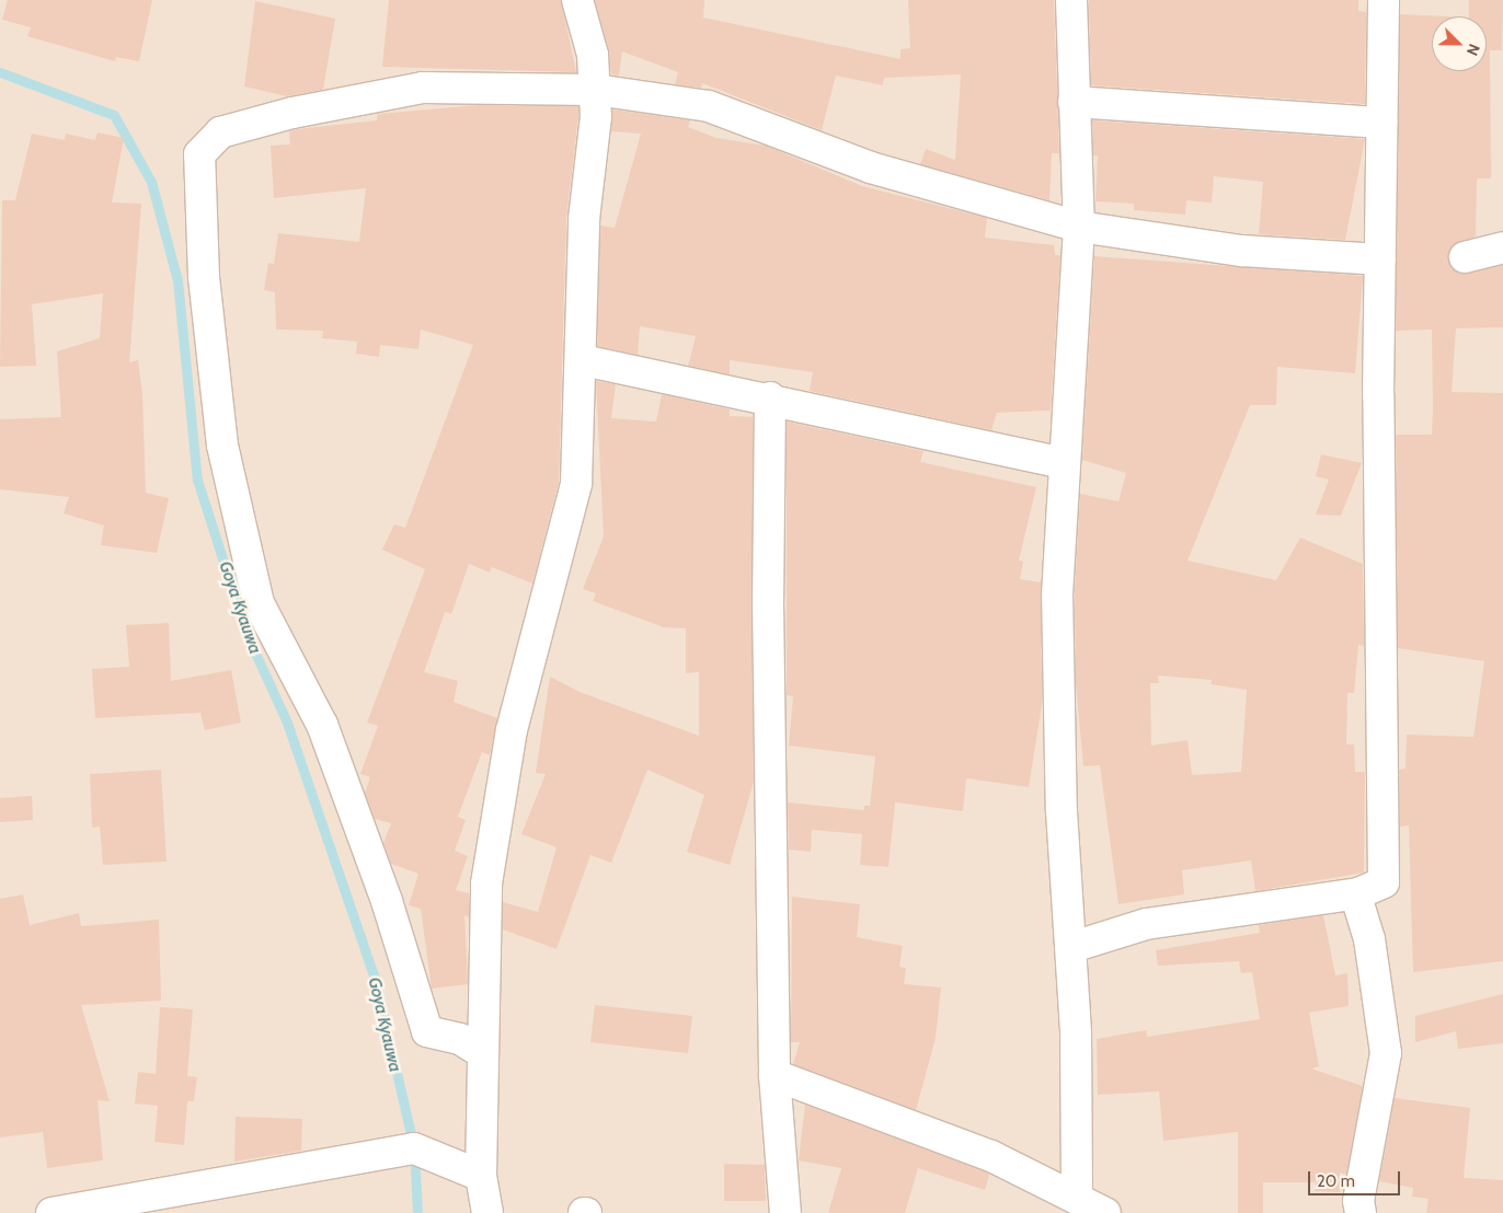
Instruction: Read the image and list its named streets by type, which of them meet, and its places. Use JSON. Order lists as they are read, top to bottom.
{
  "water": ["Goya Kyauwa"],
  "scale_bar": "20 m",
  "north": "bottom right"
}
